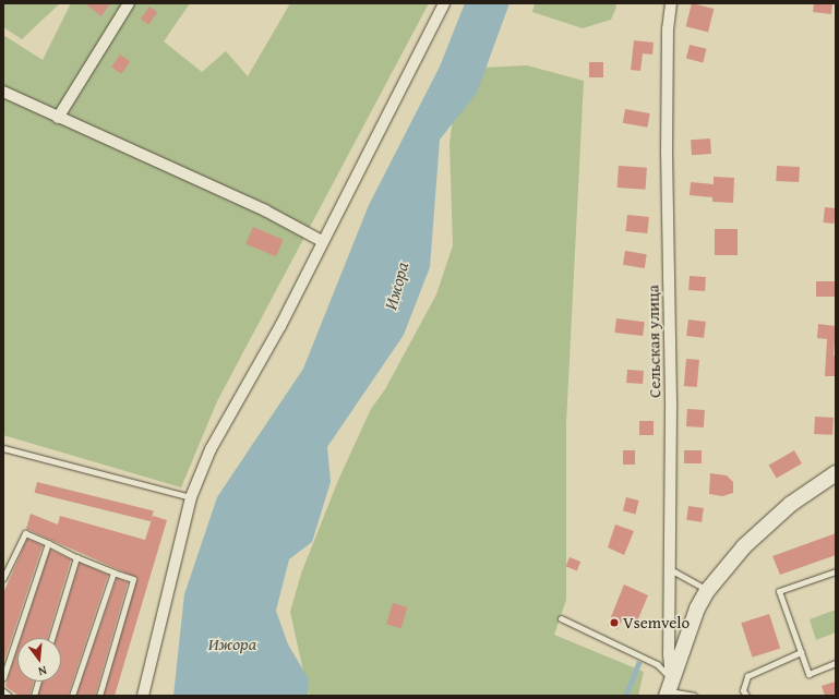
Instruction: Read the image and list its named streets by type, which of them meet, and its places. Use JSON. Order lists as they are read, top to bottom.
{
  "streets": {
    "street": ["Сельская улица"]
  },
  "water": ["Ижора"],
  "places": ["Vsemvelo"],
  "north": "bottom"
}
